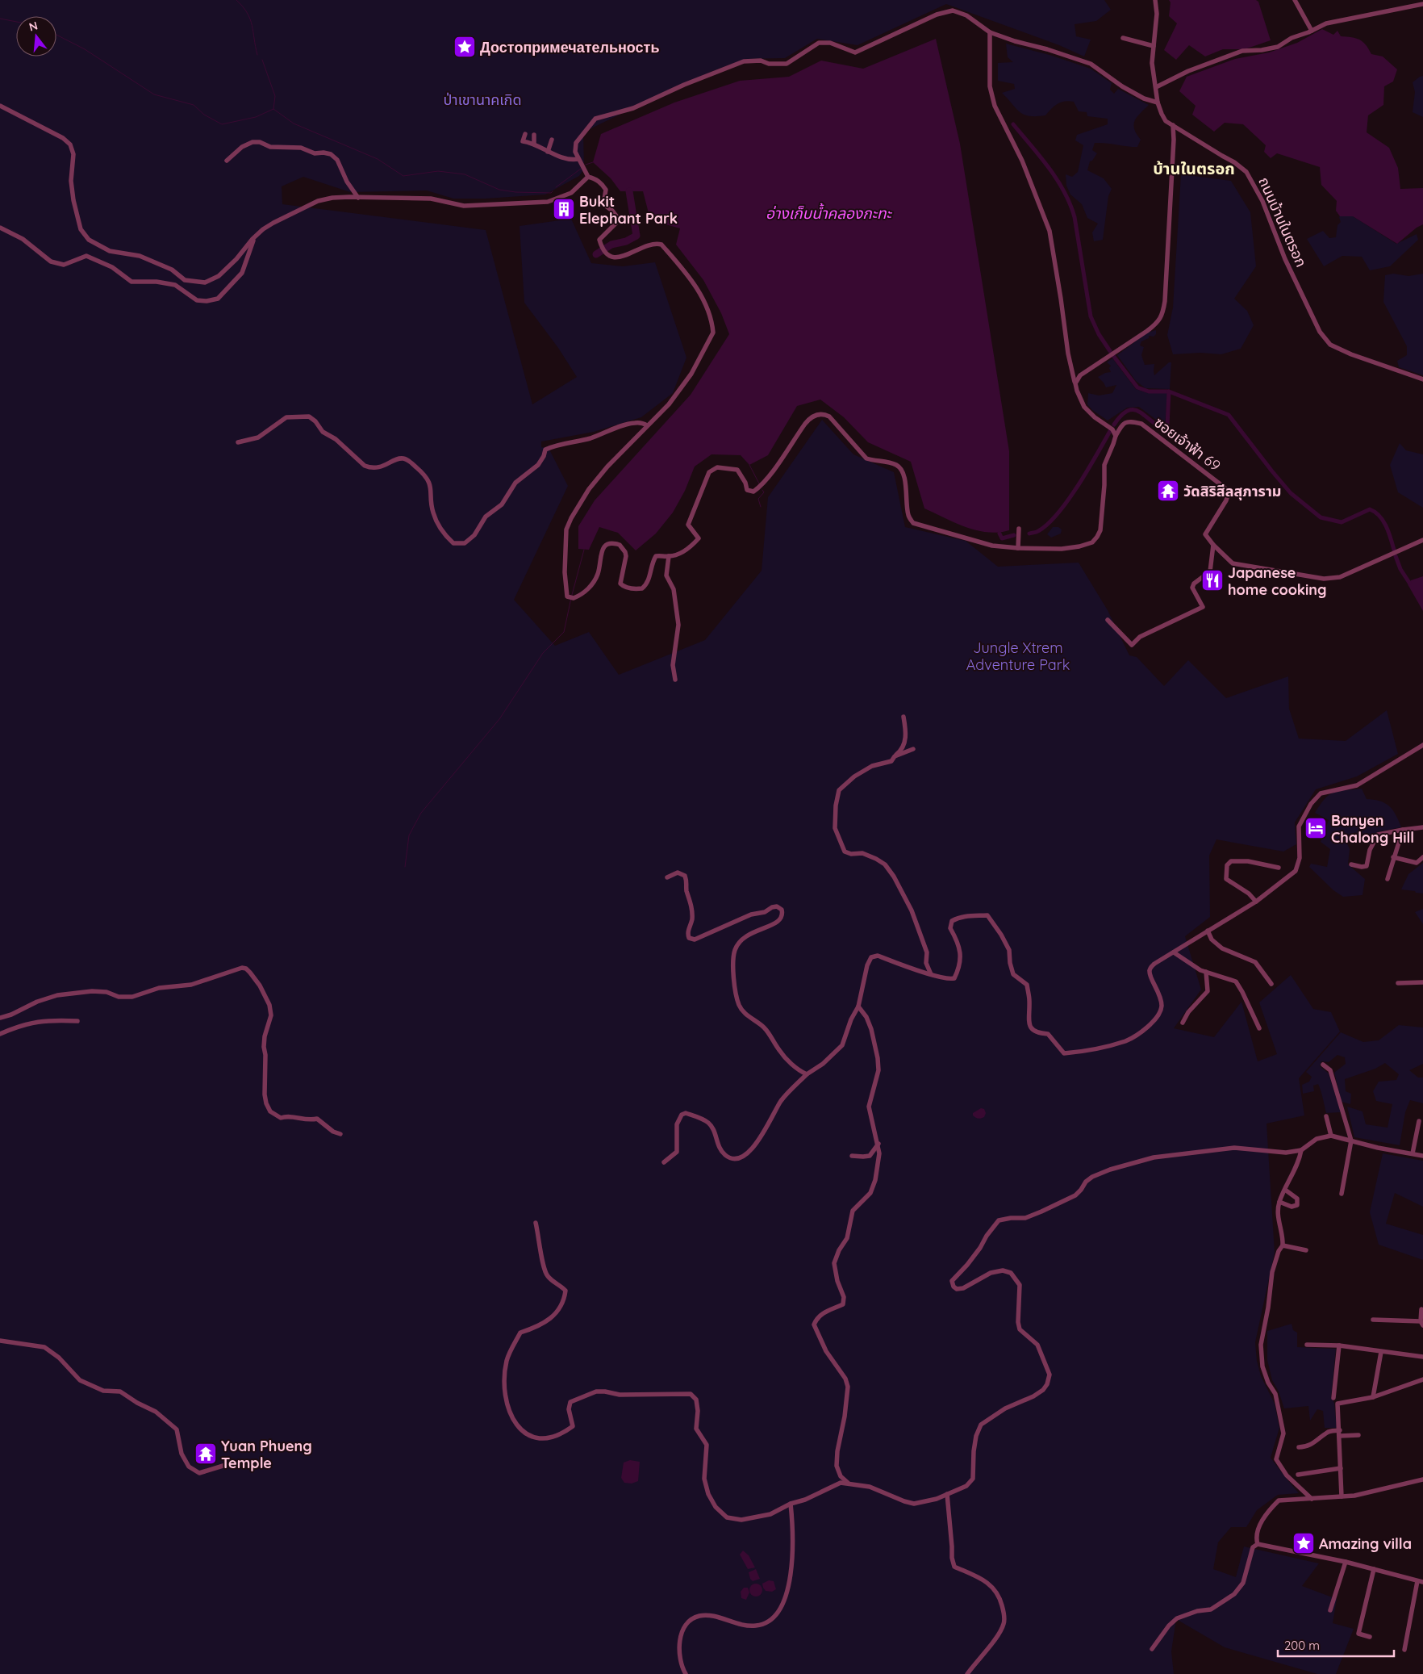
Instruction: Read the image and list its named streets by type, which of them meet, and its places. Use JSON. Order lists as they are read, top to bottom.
{
  "streets": {
    "street": ["ถนนบ้านในตรอก", "ซอยเจ้าฟ้า 69"]
  },
  "districts": ["บ้านในตรอก"],
  "water": ["อ่างเก็บน้ำคลองกะทะ"],
  "parks": ["ป่าเขานาคเกิด", "Jungle Xtrem Adventure Park"],
  "places": {
    "place": ["Достопримечательность", "Amazing villa"],
    "building": ["Bukit Elephant Park"],
    "temple": ["วัดสิริสีลสุภาราม", "Yuan Phueng Temple"],
    "restaurant": ["Japanese home cooking"],
    "hotel": ["Banyen Chalong Hill"]
  },
  "scale_bar": "200 m",
  "north": "top"
}
